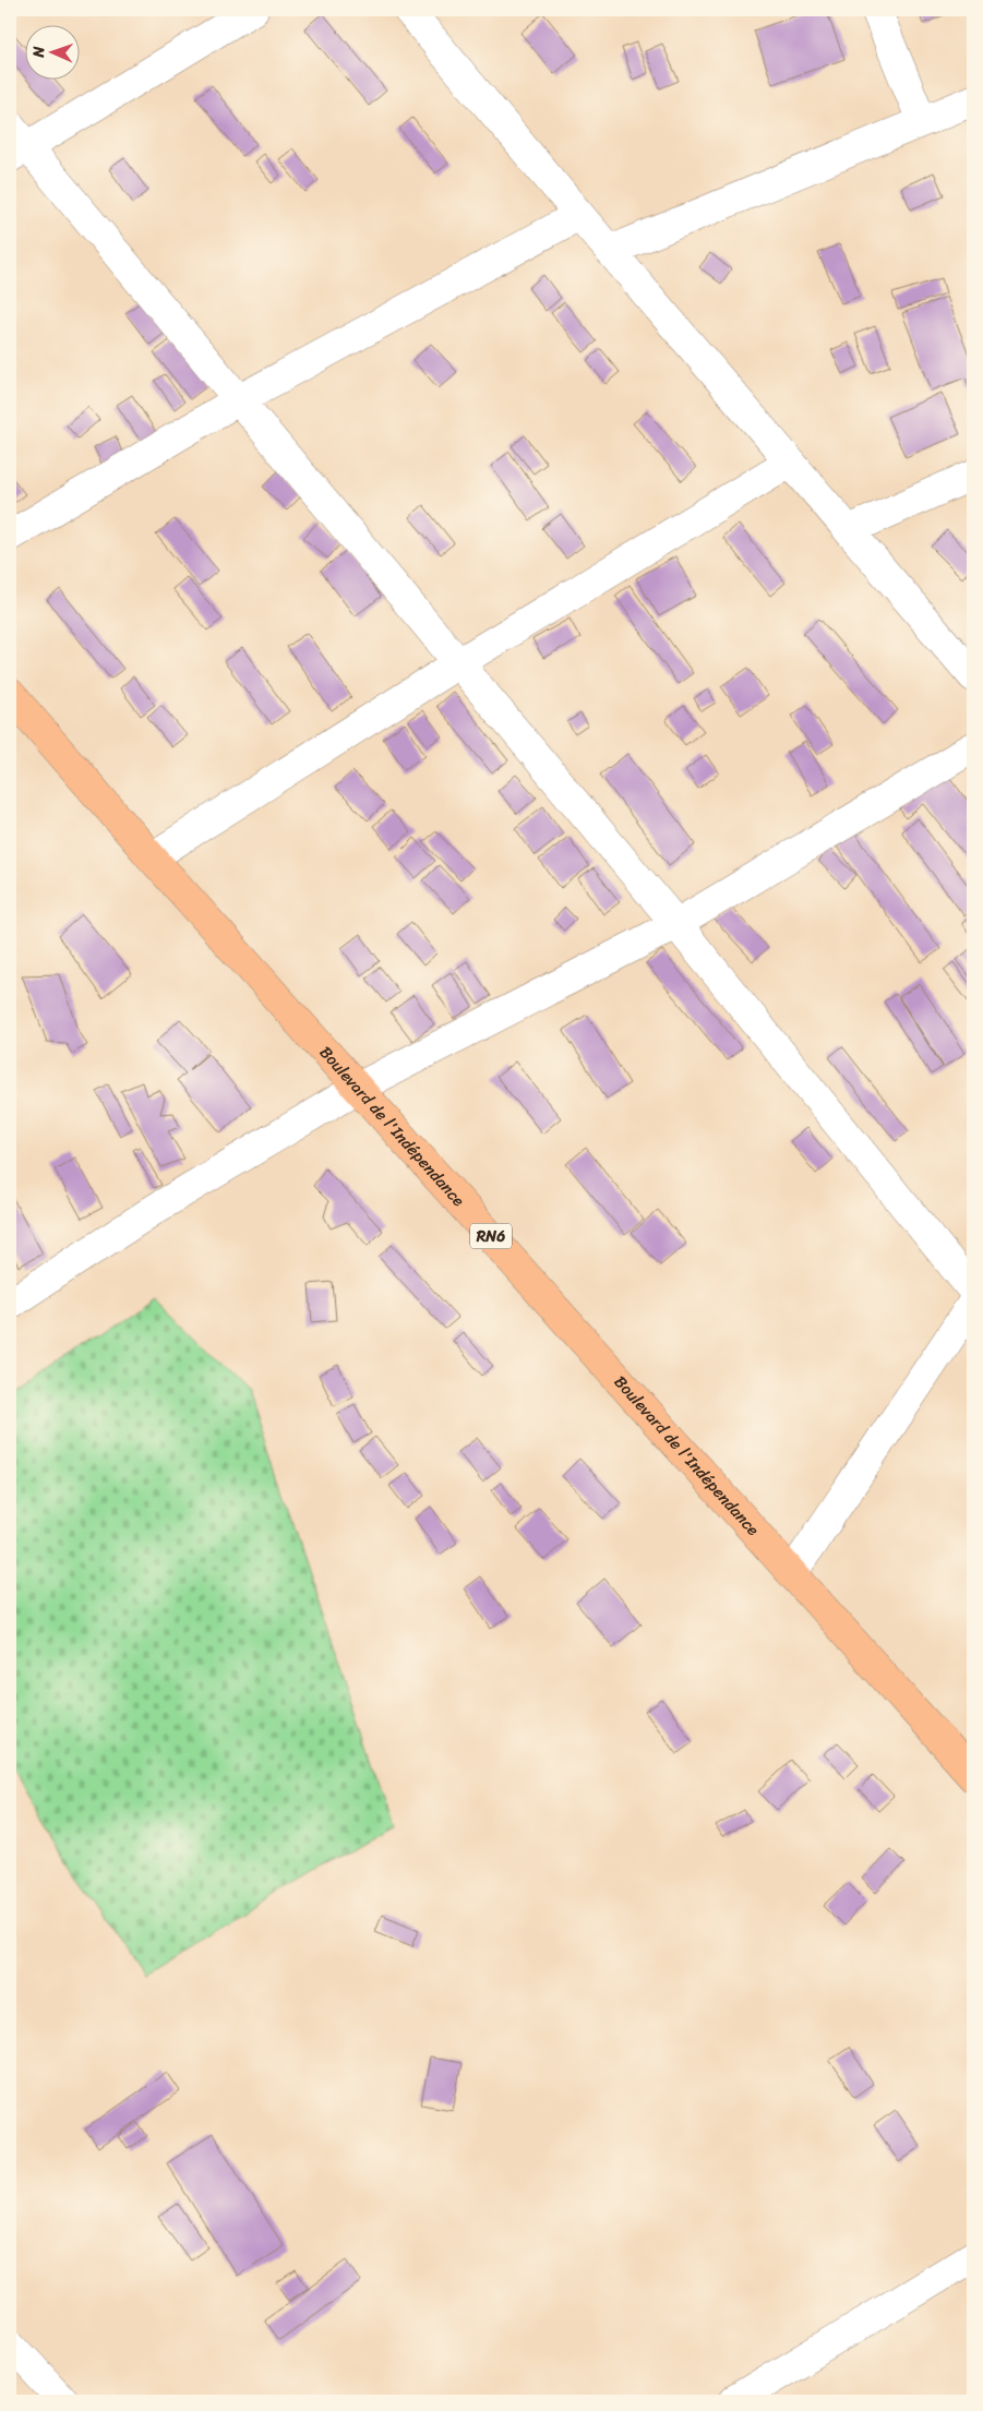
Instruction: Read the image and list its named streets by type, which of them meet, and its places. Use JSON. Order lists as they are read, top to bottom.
{
  "streets": {
    "highway": ["Boulevard de l'Indépendance", "RN6"]
  },
  "north": "left"
}
